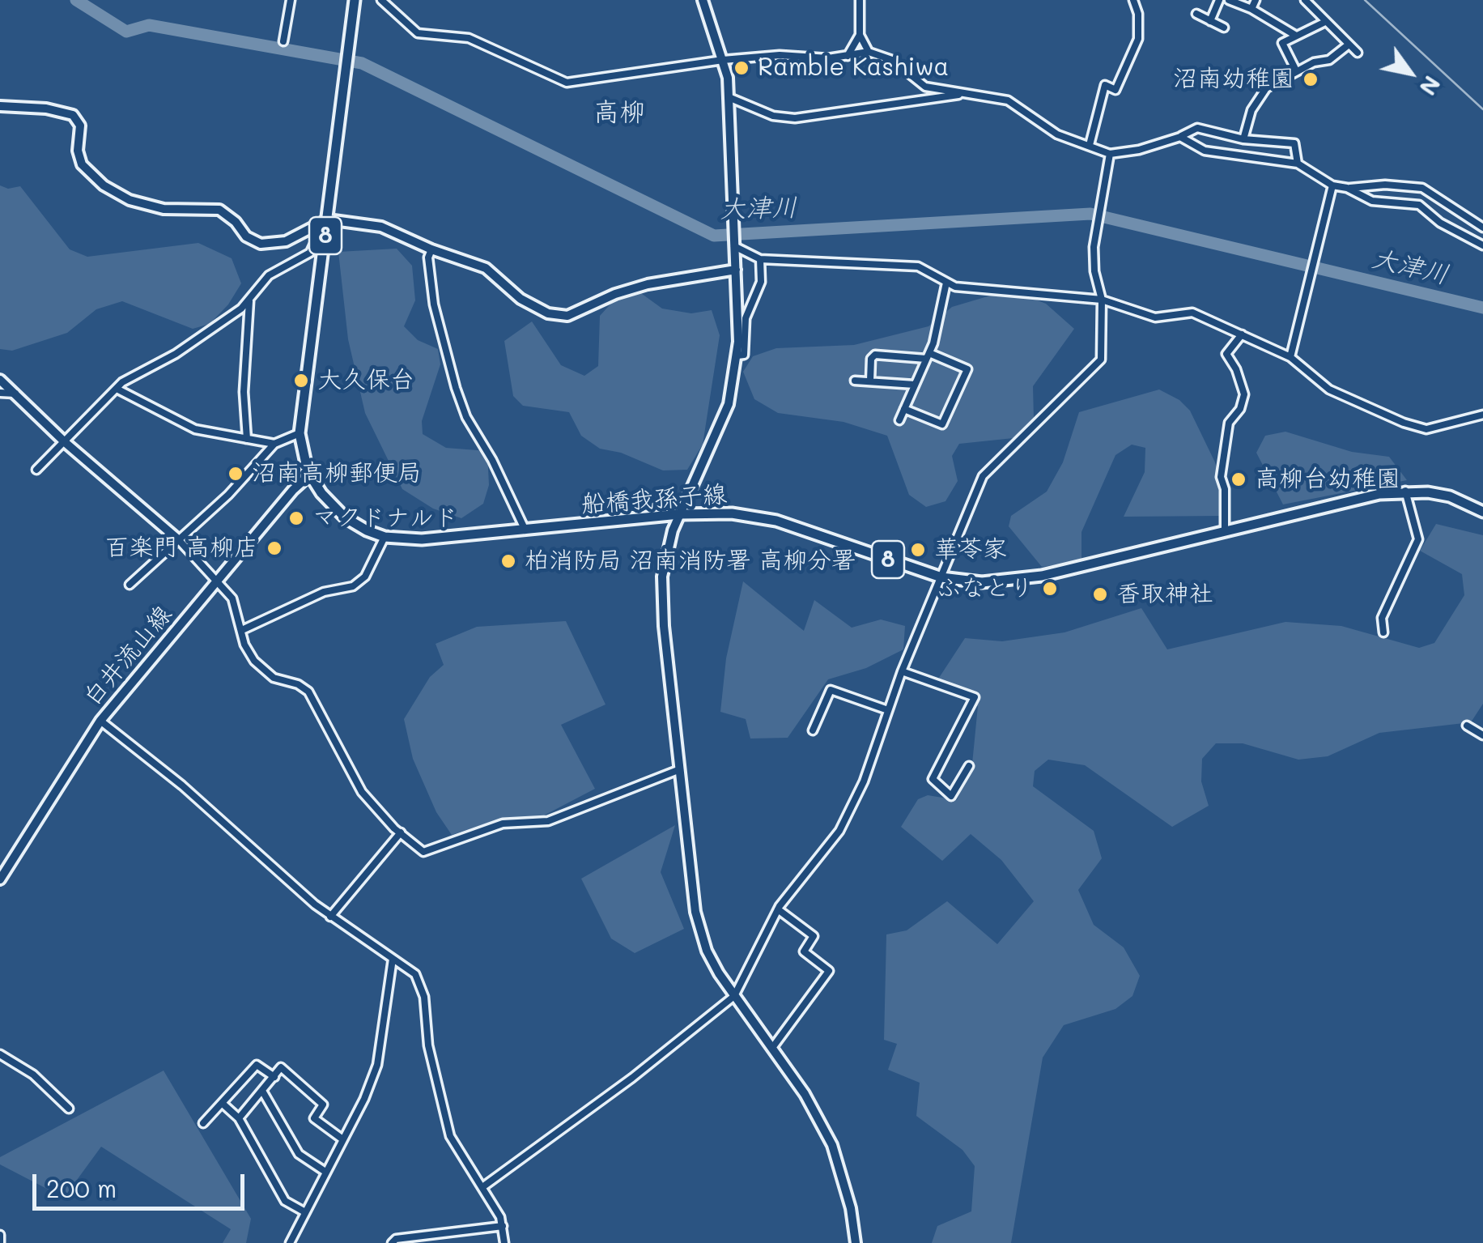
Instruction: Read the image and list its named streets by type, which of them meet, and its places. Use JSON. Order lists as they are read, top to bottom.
{
  "streets": {
    "main road": ["8", "船橋我孫子線"],
    "street": ["白井流山線"]
  },
  "crossings": [
    ["船橋我孫子線", "白井流山線"]
  ],
  "districts": ["高柳"],
  "water": ["大津川"],
  "places": [
    "Ramble Kashiwa",
    "沼南幼稚園",
    "大久保台",
    "沼南高柳郵便局",
    "高柳台幼稚園",
    "マクドナルド",
    "百楽門 高柳店",
    "華苓家",
    "柏消防局 沼南消防署 高柳分署",
    "ふなとり",
    "香取神社"
  ],
  "scale_bar": "200 m",
  "north": "bottom right"
}
